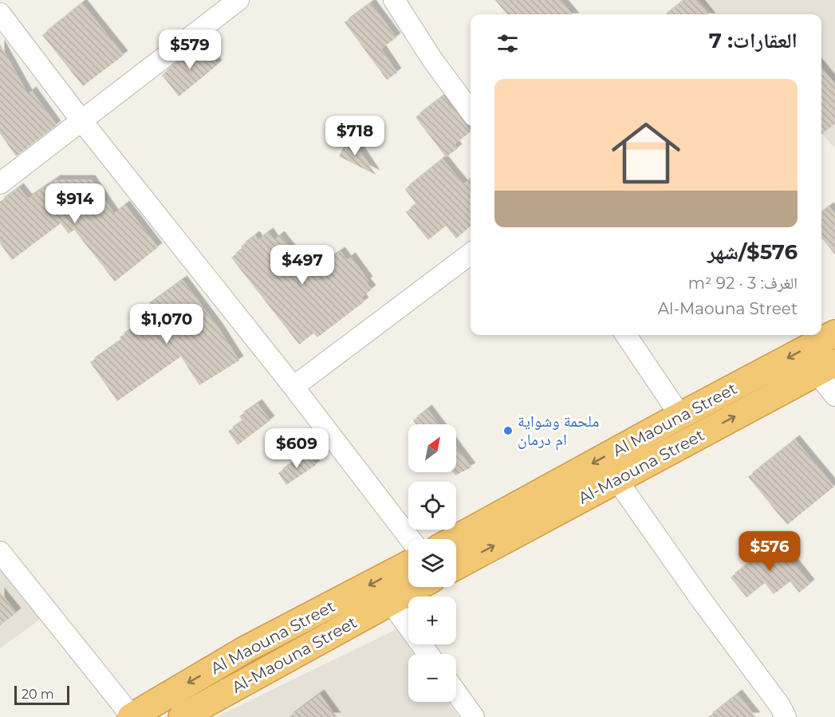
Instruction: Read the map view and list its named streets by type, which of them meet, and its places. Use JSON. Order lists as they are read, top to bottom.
{
  "streets": {
    "highway": ["Al Maouna Street", "Al-Maouna Street"]
  },
  "one_way": ["Al Maouna Street", "Al-Maouna Street"],
  "places": ["ملحمة وشواية ام درمان"],
  "scale_bar": "20 m",
  "north": "top right",
  "page": {
    "heading": "العقارات: 7",
    "price": [
      "$579",
      "$718",
      "$914",
      "$497",
      "$1,070",
      "$609",
      "$576"
    ],
    "list": [
      {
        "name": "$576/شهر",
        "note": "الغرف: 3 · 92 m² · Al-Maouna Street"
      }
    ],
    "map_buttons": ["+", "−"],
    "scale": "20 m"
  }
}
